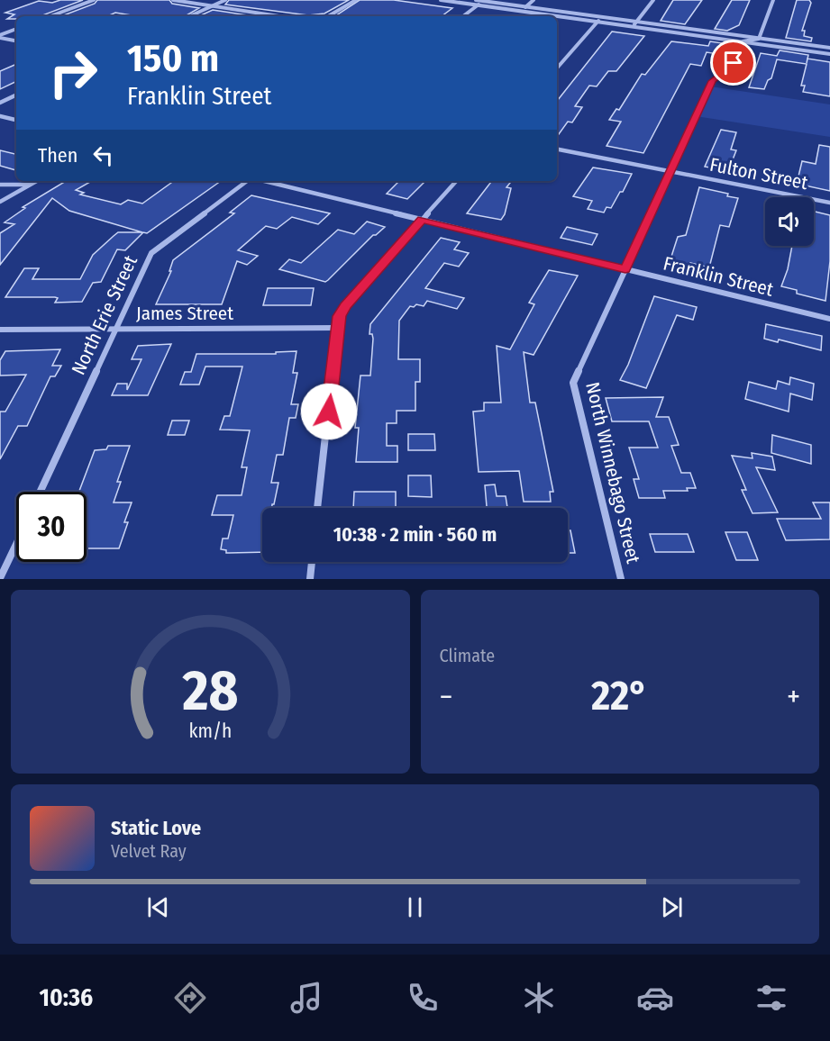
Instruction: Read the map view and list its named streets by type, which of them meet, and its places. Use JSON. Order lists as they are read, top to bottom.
{
  "streets": {
    "street": [
      "Fulton Street",
      "Franklin Street",
      "James Street",
      "North Erie Street",
      "North Winnebago Street"
    ]
  },
  "crossings": [
    ["Fulton Street", "North Winnebago Street"],
    ["Franklin Street", "North Winnebago Street"],
    ["James Street", "North Erie Street"]
  ],
  "page": {
    "turn": ["150 m", "Franklin Street"],
    "then": "Then",
    "limit": "30",
    "trip": "10:38 · 2 min · 560 m",
    "tile": "Climate",
    "heat": ["−", "22°", "+"],
    "song": ["Static Love", "Velvet Ray"],
    "tabs": "10:36",
    "gauge": ["28", "km/h"]
  }
}
